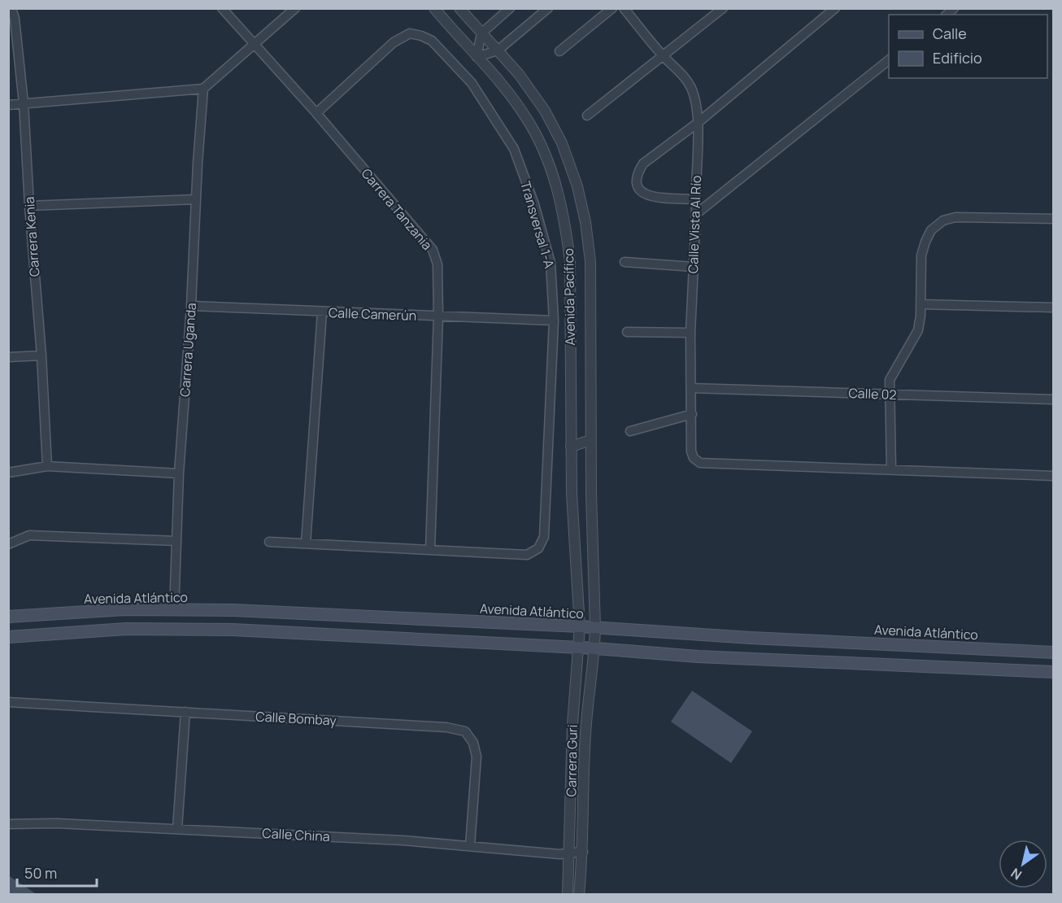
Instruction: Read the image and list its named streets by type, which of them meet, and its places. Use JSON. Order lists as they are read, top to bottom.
{
  "streets": {
    "main road": ["Avenida Atlántico"],
    "street": [
      "Carrera Tanzania",
      "Transversal 1-A",
      "Calle Vista Al Río",
      "Carrera Kenia",
      "Avenida Pacífico",
      "Calle Camerún",
      "Carrera Uganda",
      "Calle 02",
      "Calle Bombay",
      "Carrera Guri",
      "Calle China"
    ]
  },
  "crossings": [
    ["Carrera Tanzania", "Transversal 1-A"],
    ["Carrera Tanzania", "Calle Camerún"],
    ["Transversal 1-A", "Calle Camerún"],
    ["Calle Vista Al Río", "Calle 02"],
    ["Avenida Pacífico", "Avenida Atlántico"],
    ["Avenida Pacífico", "Carrera Guri"],
    ["Calle Camerún", "Carrera Uganda"],
    ["Carrera Uganda", "Avenida Atlántico"],
    ["Avenida Atlántico", "Carrera Guri"],
    ["Calle Bombay", "Calle China"],
    ["Carrera Guri", "Calle China"]
  ],
  "legend": ["Calle", "Edificio"],
  "scale_bar": "50 m",
  "north": "bottom left"
}
